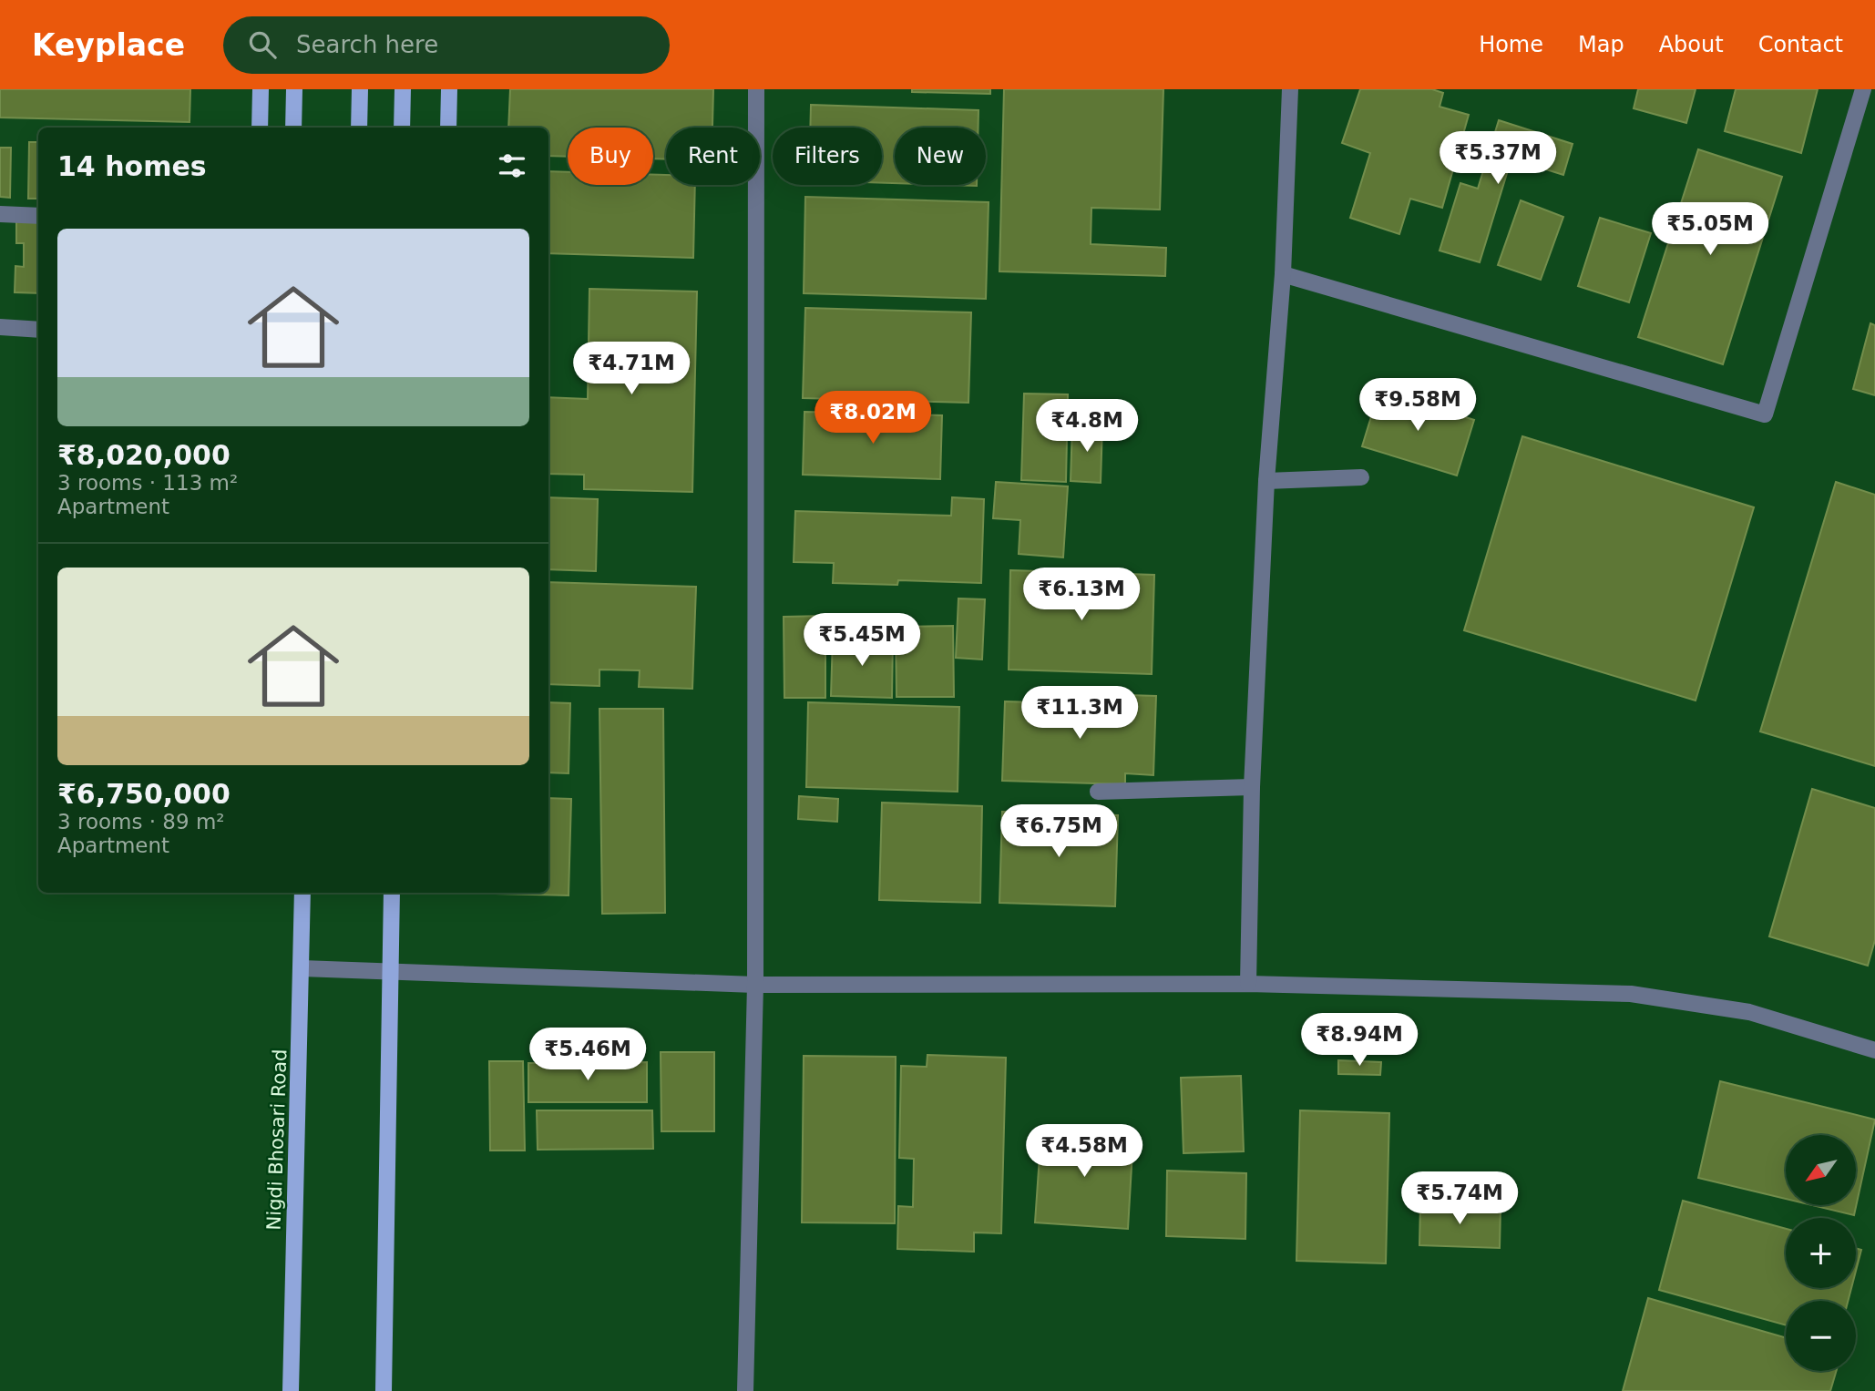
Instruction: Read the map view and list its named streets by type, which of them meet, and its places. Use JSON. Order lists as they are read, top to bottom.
{
  "streets": {
    "main road": ["Nigdi Bhosari Road"]
  },
  "north": "bottom left",
  "page": {
    "header": "Keyplace",
    "search": "Search here",
    "nav": [
      "Home",
      "Map",
      "About",
      "Contact"
    ],
    "chip": [
      "Buy",
      "Rent",
      "Filters",
      "New"
    ],
    "heading": "14 homes",
    "price": [
      "₹5.37M",
      "₹5.05M",
      "₹4.71M",
      "₹9.58M",
      "₹8.02M",
      "₹4.8M",
      "₹6.13M",
      "₹5.45M",
      "₹11.3M",
      "₹6.75M",
      "₹8.94M",
      "₹5.46M",
      "₹4.58M",
      "₹5.74M"
    ],
    "list": [
      {
        "name": "₹8,020,000",
        "note": "3 rooms · 113 m² · Apartment"
      },
      {
        "name": "₹6,750,000",
        "note": "3 rooms · 89 m² · Apartment"
      }
    ],
    "map_buttons": ["+", "−"]
  }
}
